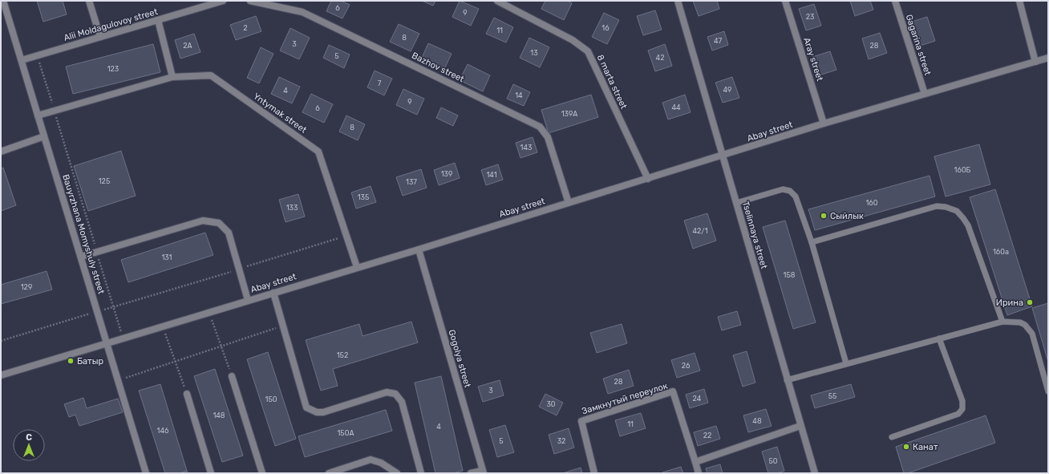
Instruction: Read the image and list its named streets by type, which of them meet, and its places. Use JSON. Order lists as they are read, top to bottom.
{
  "streets": {
    "street": [
      "Alii Moldagulovoy street",
      "Gagarina street",
      "Aray street",
      "Bazhov street",
      "8 marta street",
      "Yntymak street",
      "Abay street",
      "Bauyrzhana Momyshuly street",
      "Tselinnaya street",
      "Gogolya street",
      "Замкнутый переулок"
    ]
  },
  "crossings": [
    ["Alii Moldagulovoy street", "Bauyrzhana Momyshuly street"],
    ["Gagarina street", "Abay street"],
    ["Aray street", "Abay street"],
    ["Bazhov street", "Abay street"],
    ["8 marta street", "Abay street"],
    ["Yntymak street", "Abay street"],
    ["Yntymak street", "Bauyrzhana Momyshuly street"],
    ["Abay street", "Bauyrzhana Momyshuly street"],
    ["Abay street", "Tselinnaya street"],
    ["Abay street", "Gogolya street"]
  ],
  "places": [
    "Сыйлык",
    "Ирина",
    "Батыр",
    "Канат"
  ],
  "house_numbers": [
    "6",
    "9",
    "23",
    "2",
    "16",
    "11",
    "8",
    "47",
    "3",
    "2А",
    "28",
    "13",
    "5",
    "42",
    "123",
    "7",
    "49",
    "4",
    "14",
    "9",
    "44",
    "6",
    "139А",
    "8",
    "143",
    "160Б",
    "139",
    "141",
    "125",
    "137",
    "135",
    "160",
    "133",
    "42/1",
    "160а",
    "131",
    "158",
    "129",
    "152",
    "26",
    "28",
    "3",
    "55",
    "24",
    "150",
    "30",
    "148",
    "48",
    "11",
    "4",
    "146",
    "150А",
    "22",
    "5",
    "32",
    "50"
  ],
  "north": "top"
}
